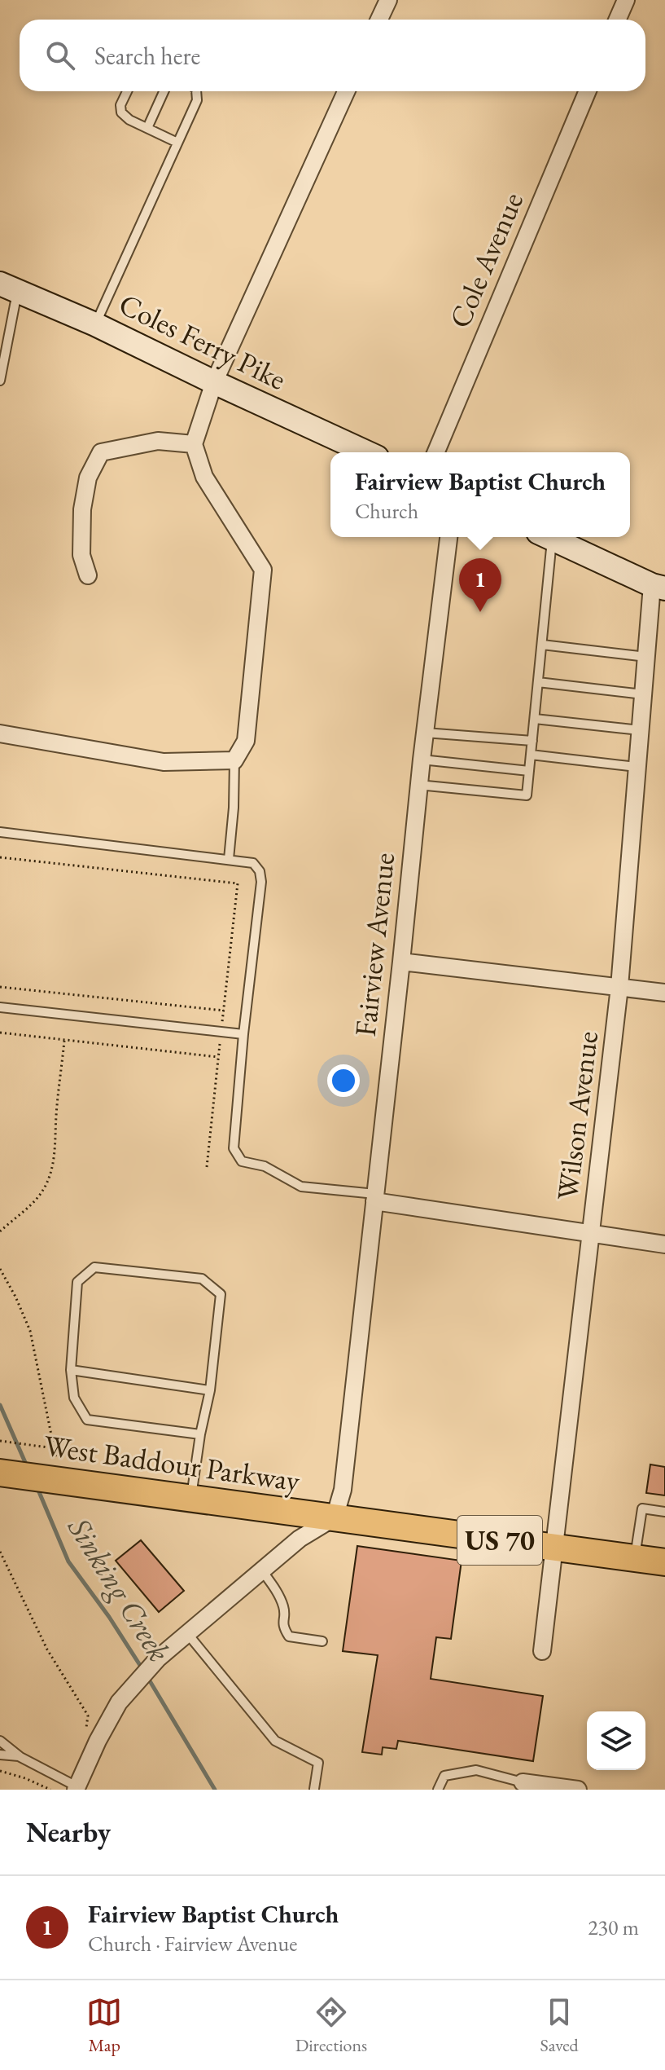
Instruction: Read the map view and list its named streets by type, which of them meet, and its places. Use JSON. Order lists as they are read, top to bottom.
{
  "streets": {
    "main road": ["West Baddour Parkway", "US 70"],
    "street": [
      "Cole Avenue",
      "Coles Ferry Pike",
      "Fairview Avenue",
      "Wilson Avenue"
    ]
  },
  "crossings": [
    ["Fairview Avenue", "West Baddour Parkway"],
    ["Fairview Avenue", "US 70"],
    ["Wilson Avenue", "US 70"],
    ["West Baddour Parkway", "US 70"]
  ],
  "water": ["Sinking Creek"],
  "page": {
    "search": "Search here",
    "popup": ["Fairview Baptist Church", "Church"],
    "pins": "1",
    "heading": "Nearby",
    "list": [
      {
        "mark": "1",
        "name": "Fairview Baptist Church",
        "note": "Church · Fairview Avenue",
        "value": "230 m"
      }
    ],
    "nav": ["Map", "Directions", "Saved"]
  }
}
